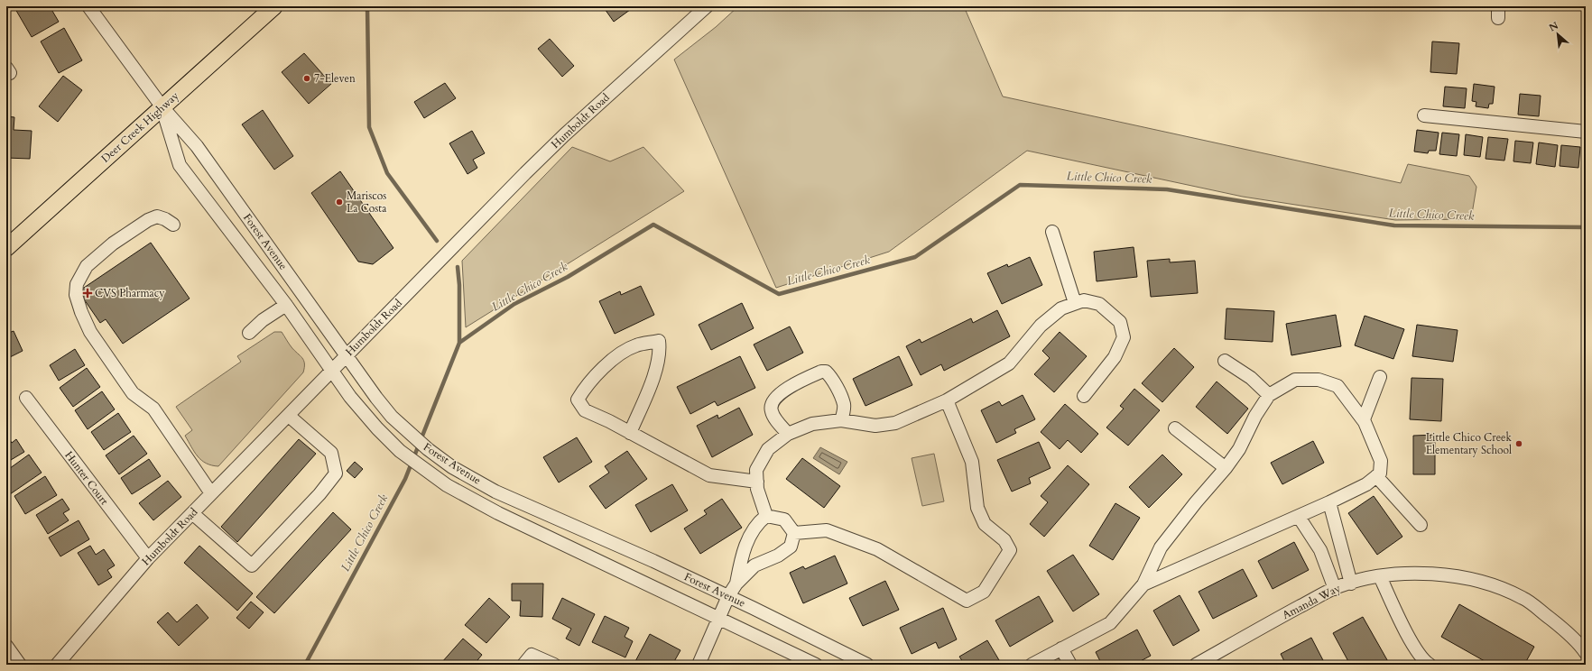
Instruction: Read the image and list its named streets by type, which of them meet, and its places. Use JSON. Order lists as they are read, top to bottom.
{
  "streets": {
    "main road": ["Deer Creek Highway"],
    "street": [
      "Humboldt Road",
      "Forest Avenue",
      "Hunter Court",
      "Amanda Way"
    ]
  },
  "crossings": [
    ["Humboldt Road", "Forest Avenue"],
    ["Humboldt Road", "Hunter Court"],
    ["Deer Creek Highway", "Forest Avenue"]
  ],
  "water": ["Little Chico Creek"],
  "places": {
    "other": ["7-Eleven", "Mariscos La Costa", "Little Chico Creek Elementary School"],
    "health": ["CVS Pharmacy"]
  },
  "north": "top left"
}
